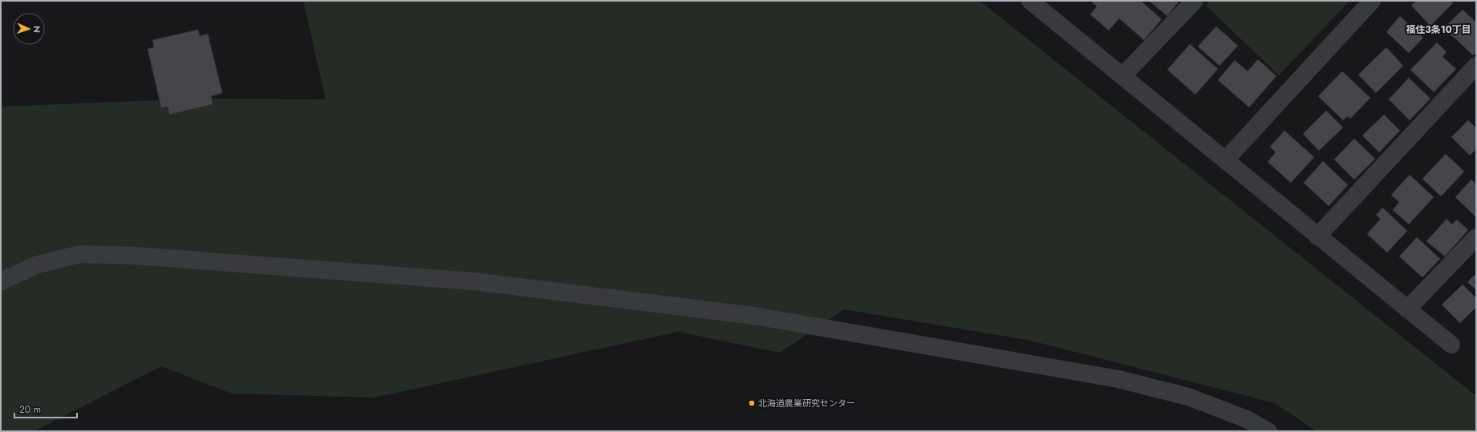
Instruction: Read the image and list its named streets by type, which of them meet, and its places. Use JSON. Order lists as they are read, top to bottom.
{
  "districts": ["福住3条10丁目"],
  "places": ["北海道農業研究センター"],
  "scale_bar": "20 m",
  "north": "right"
}
